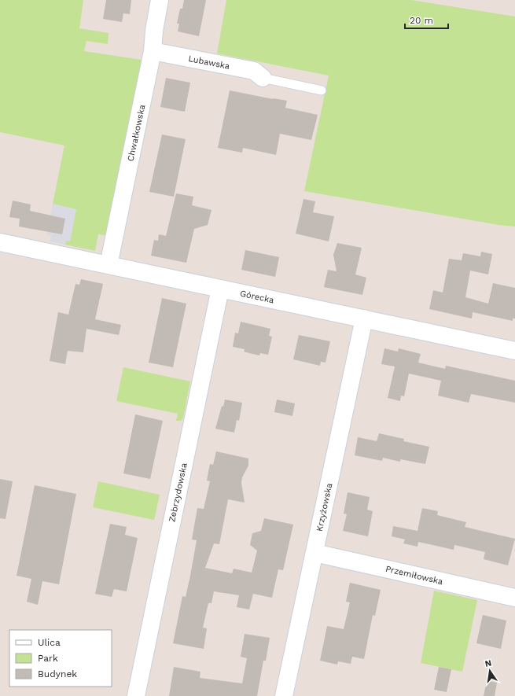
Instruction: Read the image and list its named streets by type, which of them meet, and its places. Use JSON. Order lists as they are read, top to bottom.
{
  "streets": {
    "street": [
      "Lubawska",
      "Chwałkowska",
      "Górecka",
      "Zebrzydowska",
      "Krzyżowska",
      "Przemiłowska"
    ]
  },
  "crossings": [
    ["Lubawska", "Chwałkowska"],
    ["Chwałkowska", "Górecka"],
    ["Górecka", "Zebrzydowska"],
    ["Górecka", "Krzyżowska"],
    ["Krzyżowska", "Przemiłowska"]
  ],
  "legend": ["Ulica", "Park", "Budynek"],
  "scale_bar": "20 m",
  "north": "top"
}
